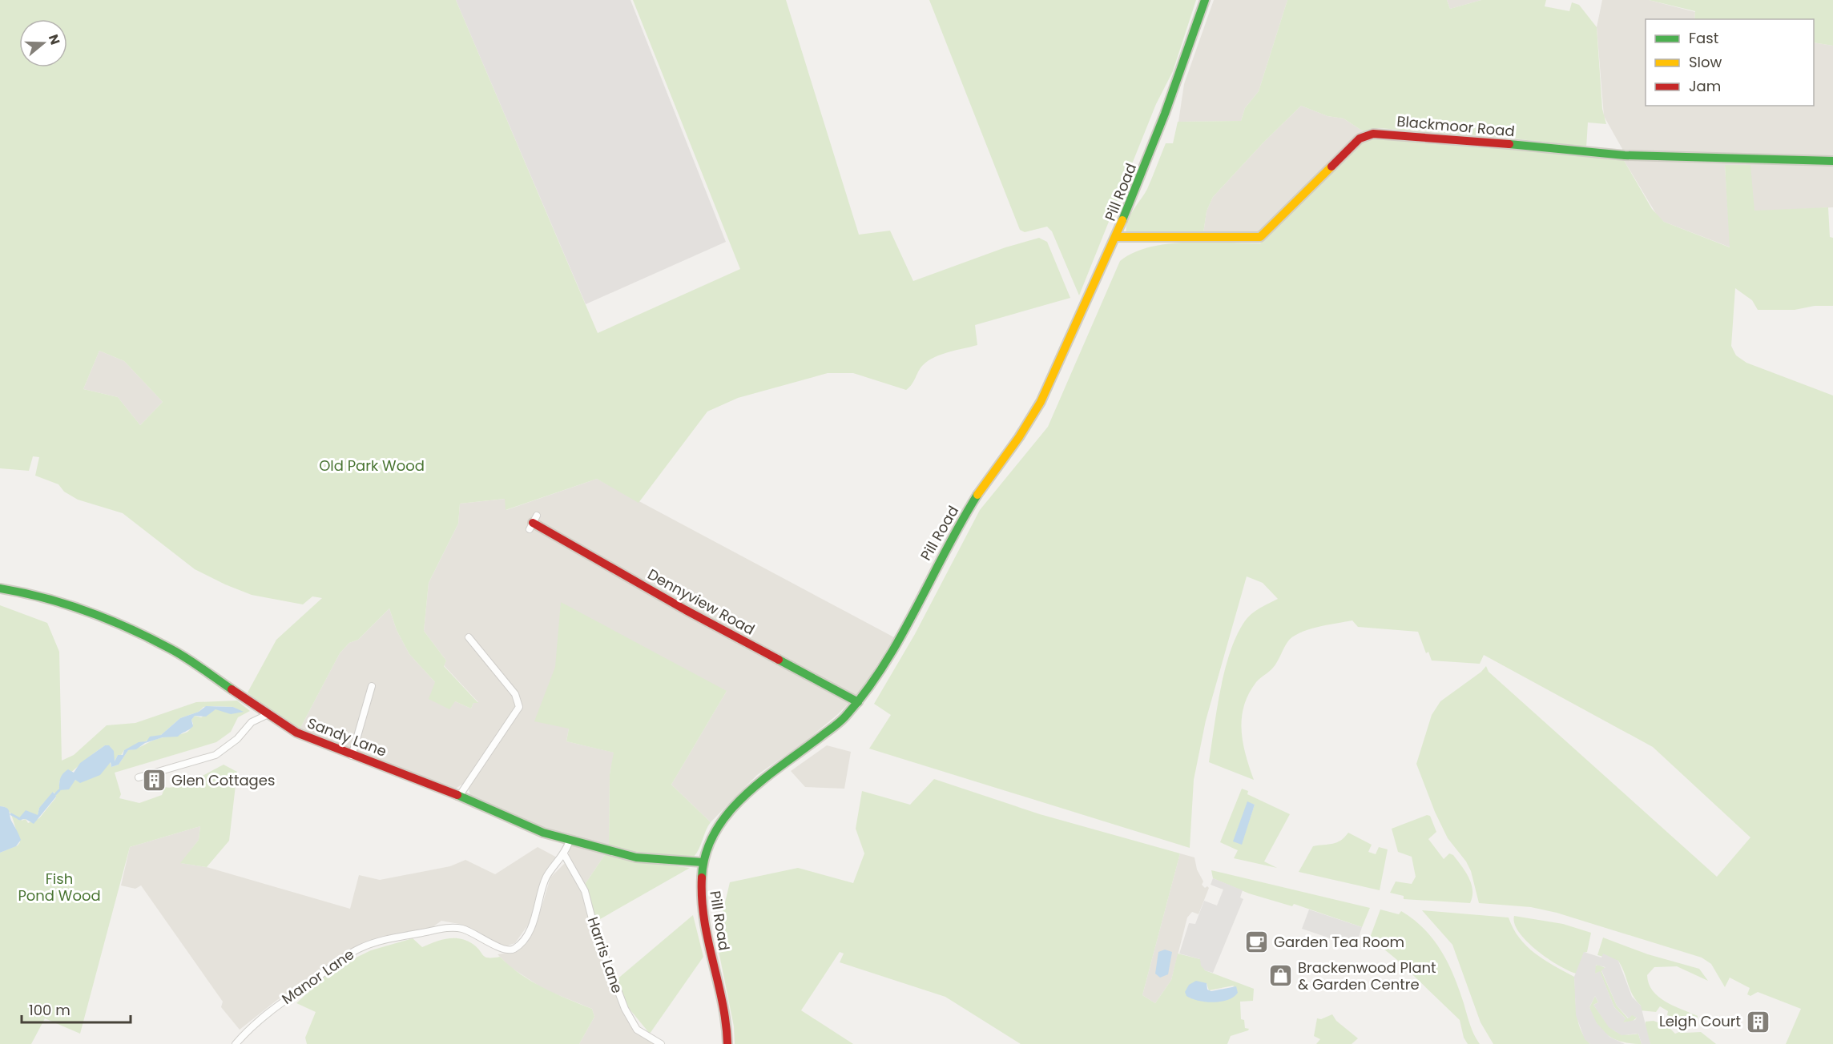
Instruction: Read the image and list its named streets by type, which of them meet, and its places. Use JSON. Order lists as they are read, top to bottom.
{
  "streets": {
    "street": [
      "Blackmoor Road",
      "Pill Road",
      "Dennyview Road",
      "Sandy Lane",
      "Harris Lane",
      "Manor Lane"
    ]
  },
  "crossings": [
    ["Blackmoor Road", "Pill Road"],
    ["Pill Road", "Dennyview Road"],
    ["Pill Road", "Sandy Lane"],
    ["Sandy Lane", "Manor Lane"],
    ["Harris Lane", "Manor Lane"]
  ],
  "parks": ["Old Park Wood", "Fish Pond Wood"],
  "places": {
    "building": ["Glen Cottages", "Leigh Court"],
    "cafe": ["Garden Tea Room"],
    "shop": ["Brackenwood Plant & Garden Centre"]
  },
  "legend": ["Fast", "Slow", "Jam"],
  "scale_bar": "100 m",
  "north": "right"
}
